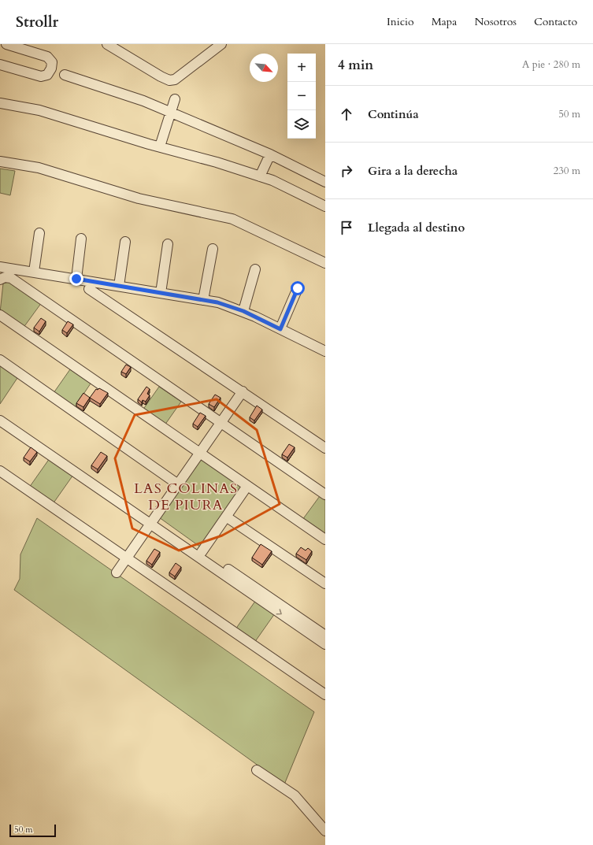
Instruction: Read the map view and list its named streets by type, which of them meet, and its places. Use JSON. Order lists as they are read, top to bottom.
{
  "districts": ["LAS COLINAS DE PIURA"],
  "scale_bar": "50 m",
  "north": "bottom right",
  "page": {
    "header": "Strollr",
    "nav": [
      "Inicio",
      "Mapa",
      "Nosotros",
      "Contacto"
    ],
    "heading": ["4 min", "A pie · 280 m"],
    "map_buttons": ["+", "−"],
    "list": [
      ["Continúa", "50 m"],
      ["Gira a la derecha", "230 m"],
      "Llegada al destino"
    ],
    "scale": "50 m"
  }
}
